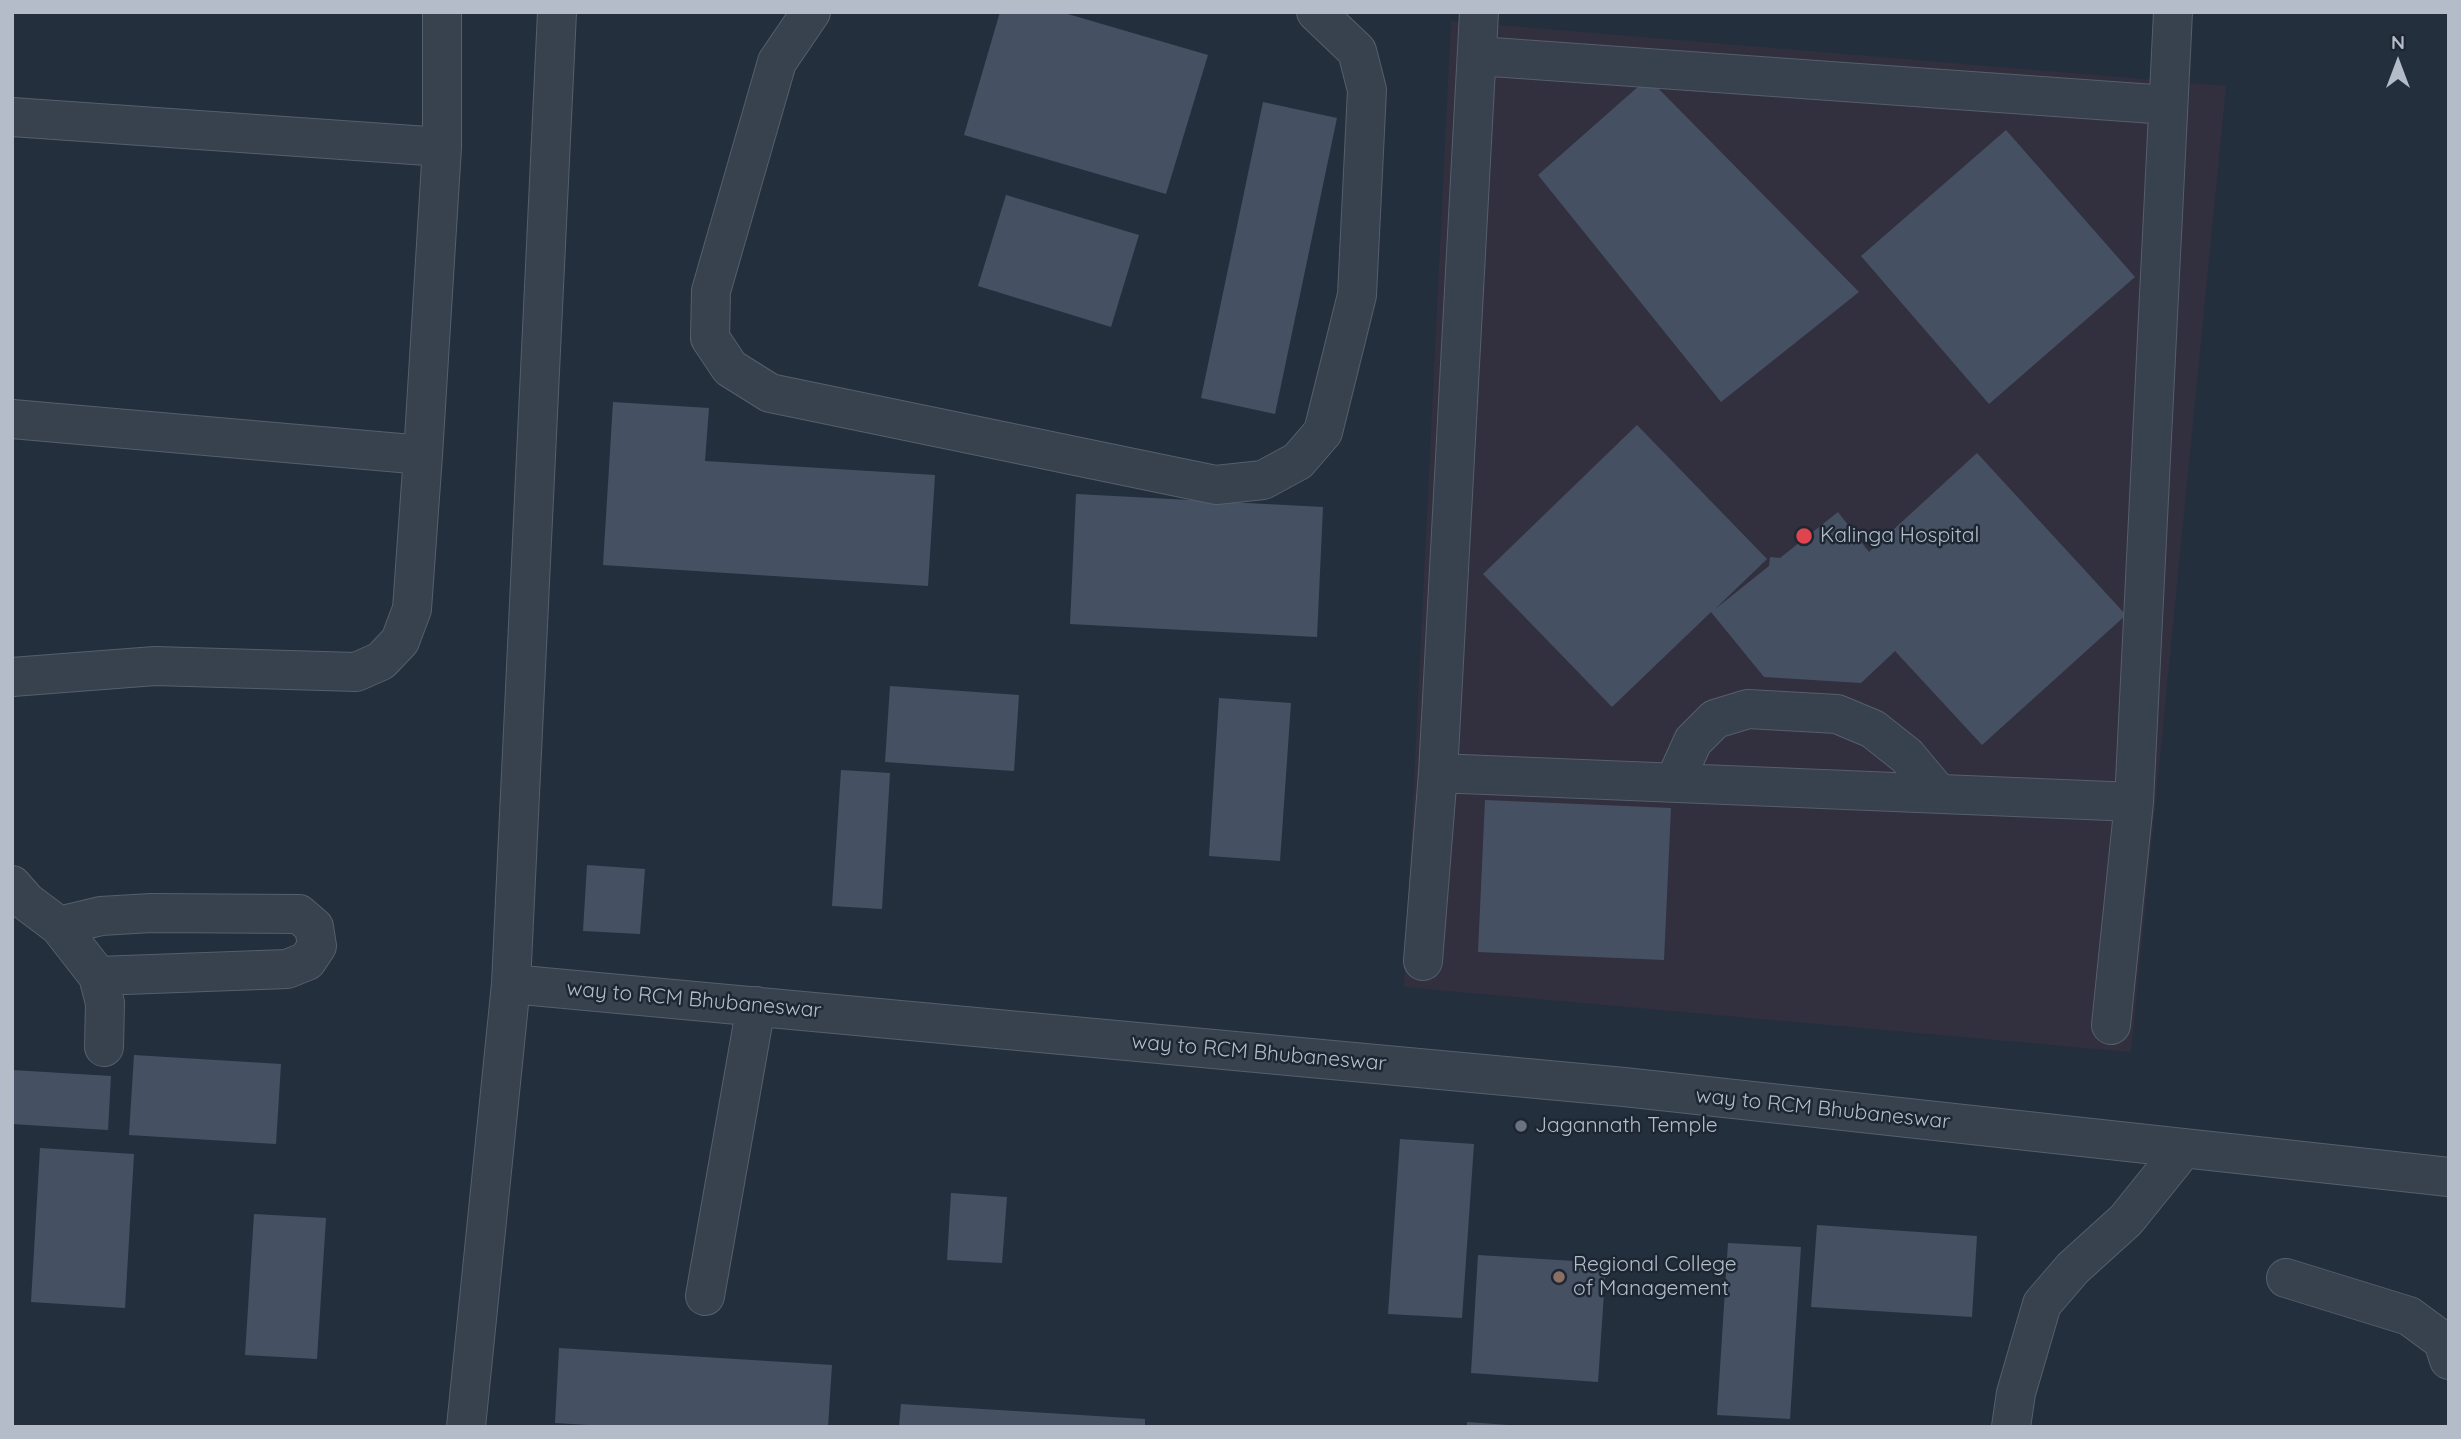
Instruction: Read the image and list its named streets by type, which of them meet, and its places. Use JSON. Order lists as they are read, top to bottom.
{
  "streets": {
    "street": ["way to RCM Bhubaneswar"]
  },
  "places": ["Kalinga Hospital", "Jagannath Temple", "Regional College of Management"],
  "north": "top"
}
